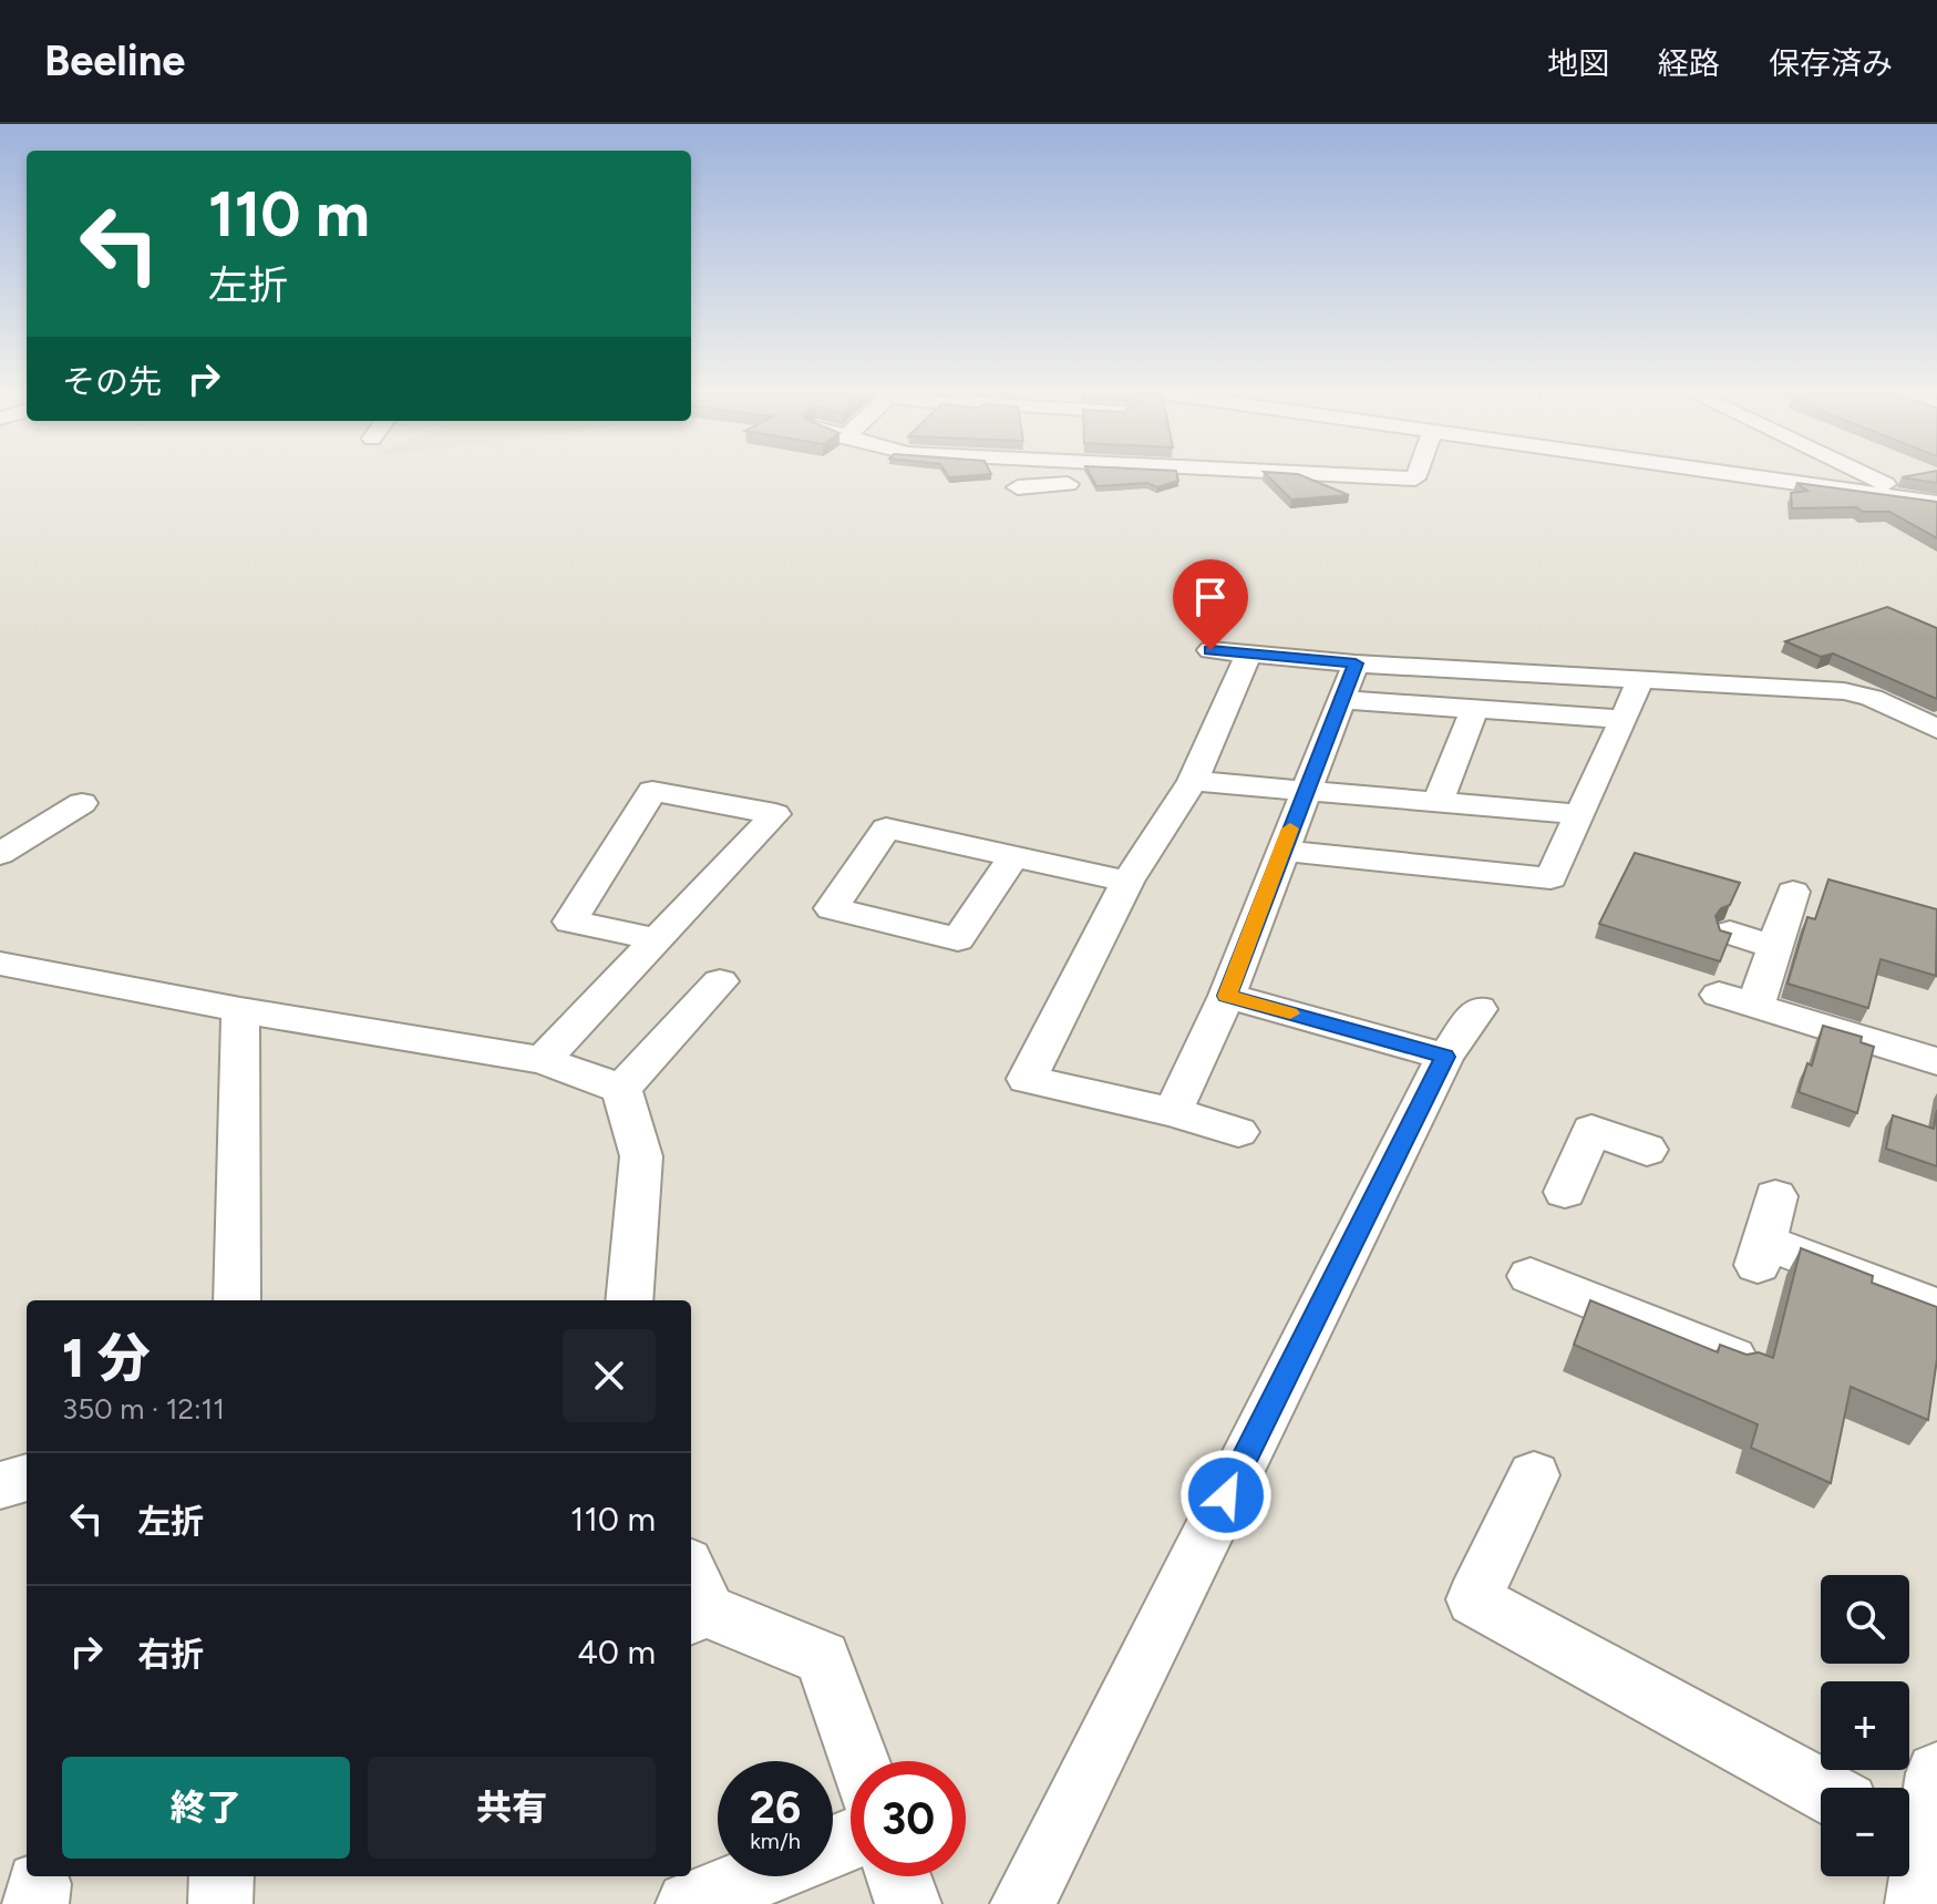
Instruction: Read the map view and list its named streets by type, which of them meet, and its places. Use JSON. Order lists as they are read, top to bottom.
{
  "page": {
    "header": "Beeline",
    "nav": ["地図", "経路", "保存済み"],
    "turn": ["110 m", "左折"],
    "then": "その先",
    "heading": ["1 分", "350 m · 12:11"],
    "list": [
      {
        "name": "左折",
        "value": "110 m"
      },
      {
        "name": "右折",
        "value": "40 m"
      }
    ],
    "map_buttons": ["+", "−"],
    "buttons": ["終了", "共有"],
    "speed": "26 km/h",
    "limit": "30"
  }
}
